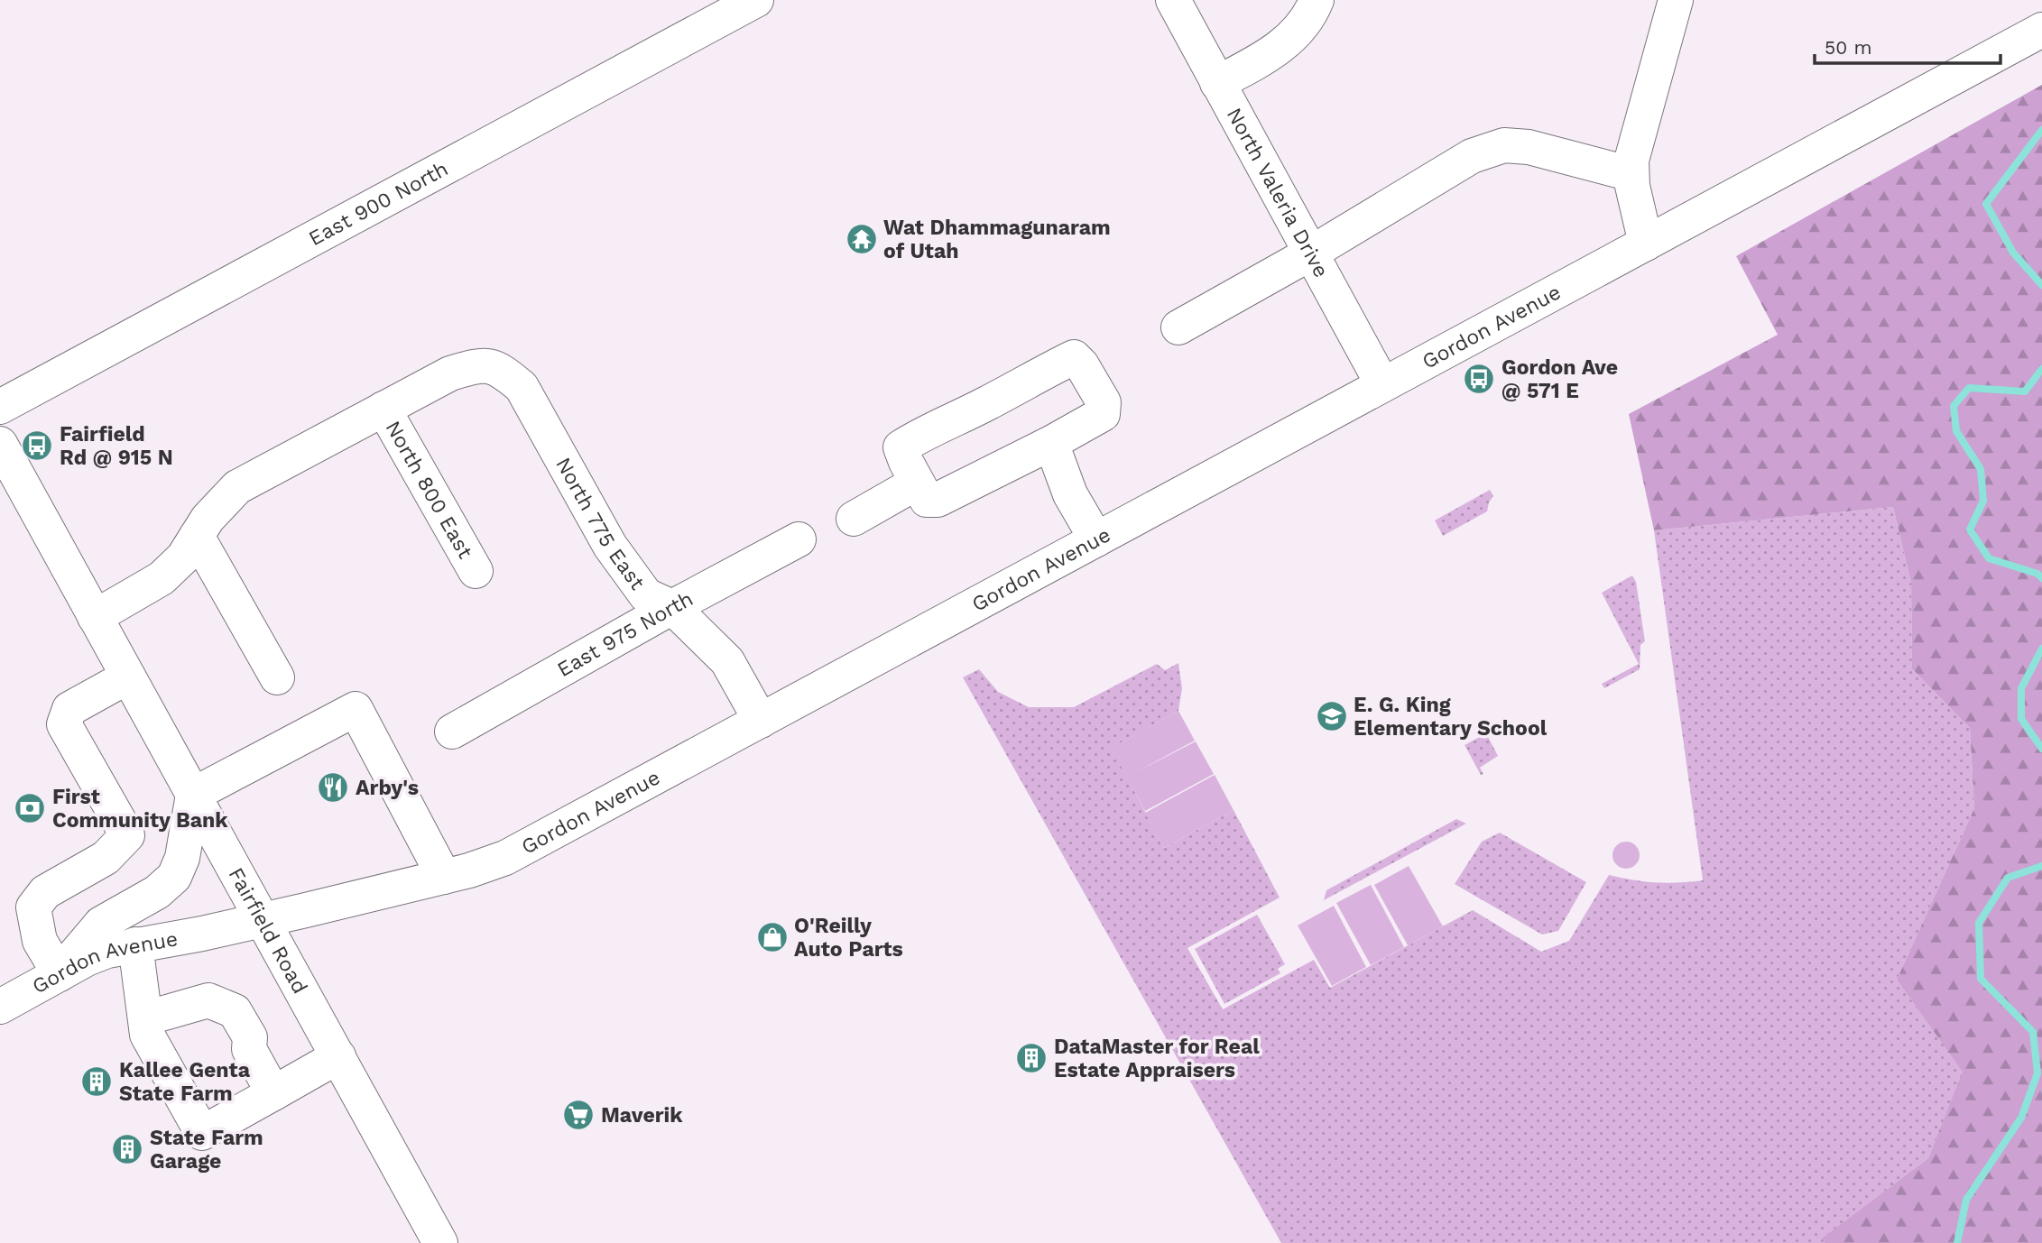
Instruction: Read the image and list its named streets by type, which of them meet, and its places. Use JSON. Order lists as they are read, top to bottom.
{
  "streets": {
    "main road": [
      "North Valeria Drive",
      "East 900 North",
      "Gordon Avenue",
      "North 800 East",
      "North 775 East",
      "East 975 North",
      "Fairfield Road"
    ]
  },
  "crossings": [
    ["North Valeria Drive", "Gordon Avenue"],
    ["Gordon Avenue", "North 775 East"],
    ["Gordon Avenue", "Fairfield Road"],
    ["North 800 East", "North 775 East"],
    ["North 775 East", "East 975 North"]
  ],
  "places": {
    "temple": ["Wat Dhammagunaram of Utah"],
    "bus stop": ["Gordon Ave @ 571 E", "Fairfield Rd @ 915 N"],
    "school or university": ["E. G. King Elementary School"],
    "restaurant": ["Arby's"],
    "bank": ["First Community Bank"],
    "shop": ["O'Reilly Auto Parts"],
    "building": ["DataMaster for Real Estate Appraisers", "Kallee Genta State Farm", "State Farm Garage"],
    "supermarket": ["Maverik"]
  },
  "scale_bar": "50 m"
}
